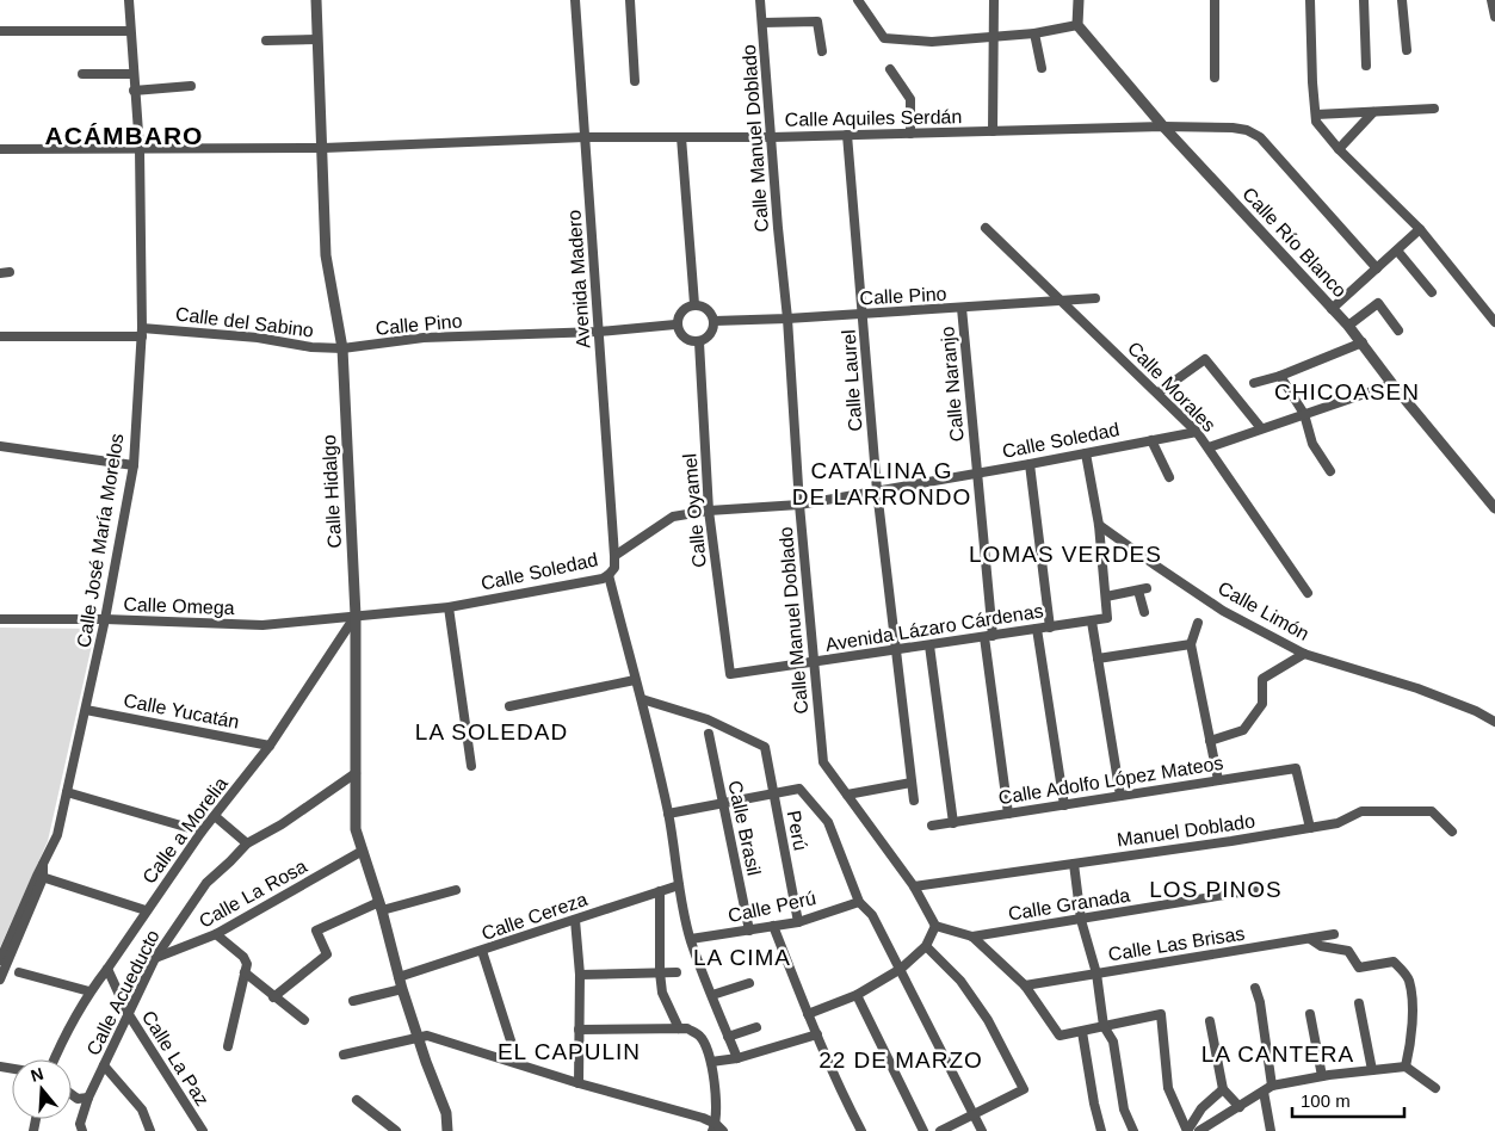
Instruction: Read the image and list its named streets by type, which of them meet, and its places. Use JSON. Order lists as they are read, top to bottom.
{
  "streets": {
    "street": [
      "Calle Aquiles Serdán",
      "Calle Manuel Doblado",
      "Calle Río Blanco",
      "Avenida Madero",
      "Calle Pino",
      "Calle del Sabino",
      "Calle Laurel",
      "Calle Naranjo",
      "Calle Morales",
      "Calle Soledad",
      "Calle Hidalgo",
      "Calle Oyamel",
      "Calle José María Morelos",
      "Calle Omega",
      "Calle Limón",
      "Avenida Lázaro Cárdenas",
      "Calle Yucatán",
      "Calle Adolfo López Mateos",
      "Calle Brasil",
      "Calle a Morelia",
      "Perú",
      "Manuel Doblado",
      "Calle La Rosa",
      "Calle Granada",
      "Calle Perú",
      "Calle Cereza",
      "Calle Las Brisas",
      "Calle Acueducto",
      "Calle La Paz"
    ]
  },
  "crossings": [
    ["Calle Aquiles Serdán", "Calle Manuel Doblado"],
    ["Calle Aquiles Serdán", "Calle Río Blanco"],
    ["Calle Aquiles Serdán", "Avenida Madero"],
    ["Calle Aquiles Serdán", "Calle Laurel"],
    ["Calle Aquiles Serdán", "Calle Hidalgo"],
    ["Calle Aquiles Serdán", "Calle José María Morelos"],
    ["Calle Manuel Doblado", "Calle Pino"],
    ["Calle Manuel Doblado", "Calle Soledad"],
    ["Calle Manuel Doblado", "Avenida Lázaro Cárdenas"],
    ["Calle Manuel Doblado", "Manuel Doblado"],
    ["Avenida Madero", "Calle Pino"],
    ["Avenida Madero", "Calle Soledad"],
    ["Calle Pino", "Calle del Sabino"],
    ["Calle Pino", "Calle Laurel"],
    ["Calle Pino", "Calle Naranjo"],
    ["Calle Pino", "Calle Morales"],
    ["Calle Pino", "Calle Hidalgo"],
    ["Calle Pino", "Calle Oyamel"],
    ["Calle del Sabino", "Calle Hidalgo"],
    ["Calle del Sabino", "Calle José María Morelos"],
    ["Calle Laurel", "Calle Soledad"],
    ["Calle Laurel", "Avenida Lázaro Cárdenas"],
    ["Calle Naranjo", "Calle Soledad"],
    ["Calle Naranjo", "Avenida Lázaro Cárdenas"],
    ["Calle Naranjo", "Calle Adolfo López Mateos"],
    ["Calle Morales", "Calle Soledad"],
    ["Calle Soledad", "Calle Hidalgo"],
    ["Calle Soledad", "Calle Oyamel"],
    ["Calle Soledad", "Calle Omega"],
    ["Calle Soledad", "Calle a Morelia"],
    ["Calle Hidalgo", "Calle Omega"],
    ["Calle Hidalgo", "Calle a Morelia"],
    ["Calle Hidalgo", "Calle La Rosa"],
    ["Calle Hidalgo", "Calle Cereza"],
    ["Calle Hidalgo", "Calle Acueducto"],
    ["Calle Oyamel", "Avenida Lázaro Cárdenas"],
    ["Calle José María Morelos", "Calle Omega"],
    ["Calle José María Morelos", "Calle Yucatán"],
    ["Calle Omega", "Calle a Morelia"],
    ["Calle Yucatán", "Calle a Morelia"],
    ["Calle Adolfo López Mateos", "Manuel Doblado"],
    ["Calle Brasil", "Calle Perú"],
    ["Calle a Morelia", "Calle La Paz"],
    ["Perú", "Calle Perú"],
    ["Calle La Rosa", "Calle Acueducto"],
    ["Calle Acueducto", "Calle La Paz"]
  ],
  "districts": [
    "ACÁMBARO",
    "CHICOASEN",
    "CATALINA G DE LARRONDO",
    "LOMAS VERDES",
    "LA SOLEDAD",
    "LOS PINOS",
    "LA CIMA",
    "EL CAPULIN",
    "LA CANTERA",
    "22 DE MARZO"
  ],
  "scale_bar": "100 m",
  "north": "top"
}
